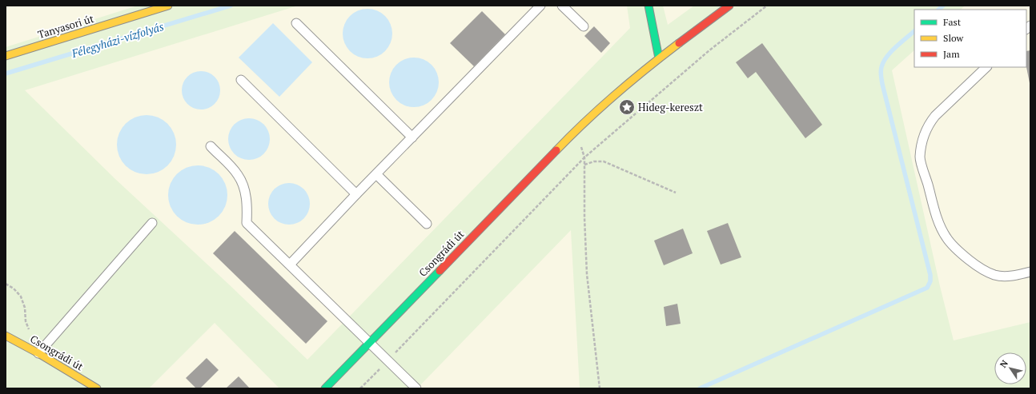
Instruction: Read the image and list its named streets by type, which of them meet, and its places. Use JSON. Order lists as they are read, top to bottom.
{
  "streets": {
    "main road": ["Tanyasori út", "Csongrádi út"]
  },
  "water": ["Félegyházi-vízfolyás"],
  "places": {
    "place": ["Hideg-kereszt"]
  },
  "legend": ["Fast", "Slow", "Jam"],
  "north": "top left"
}
